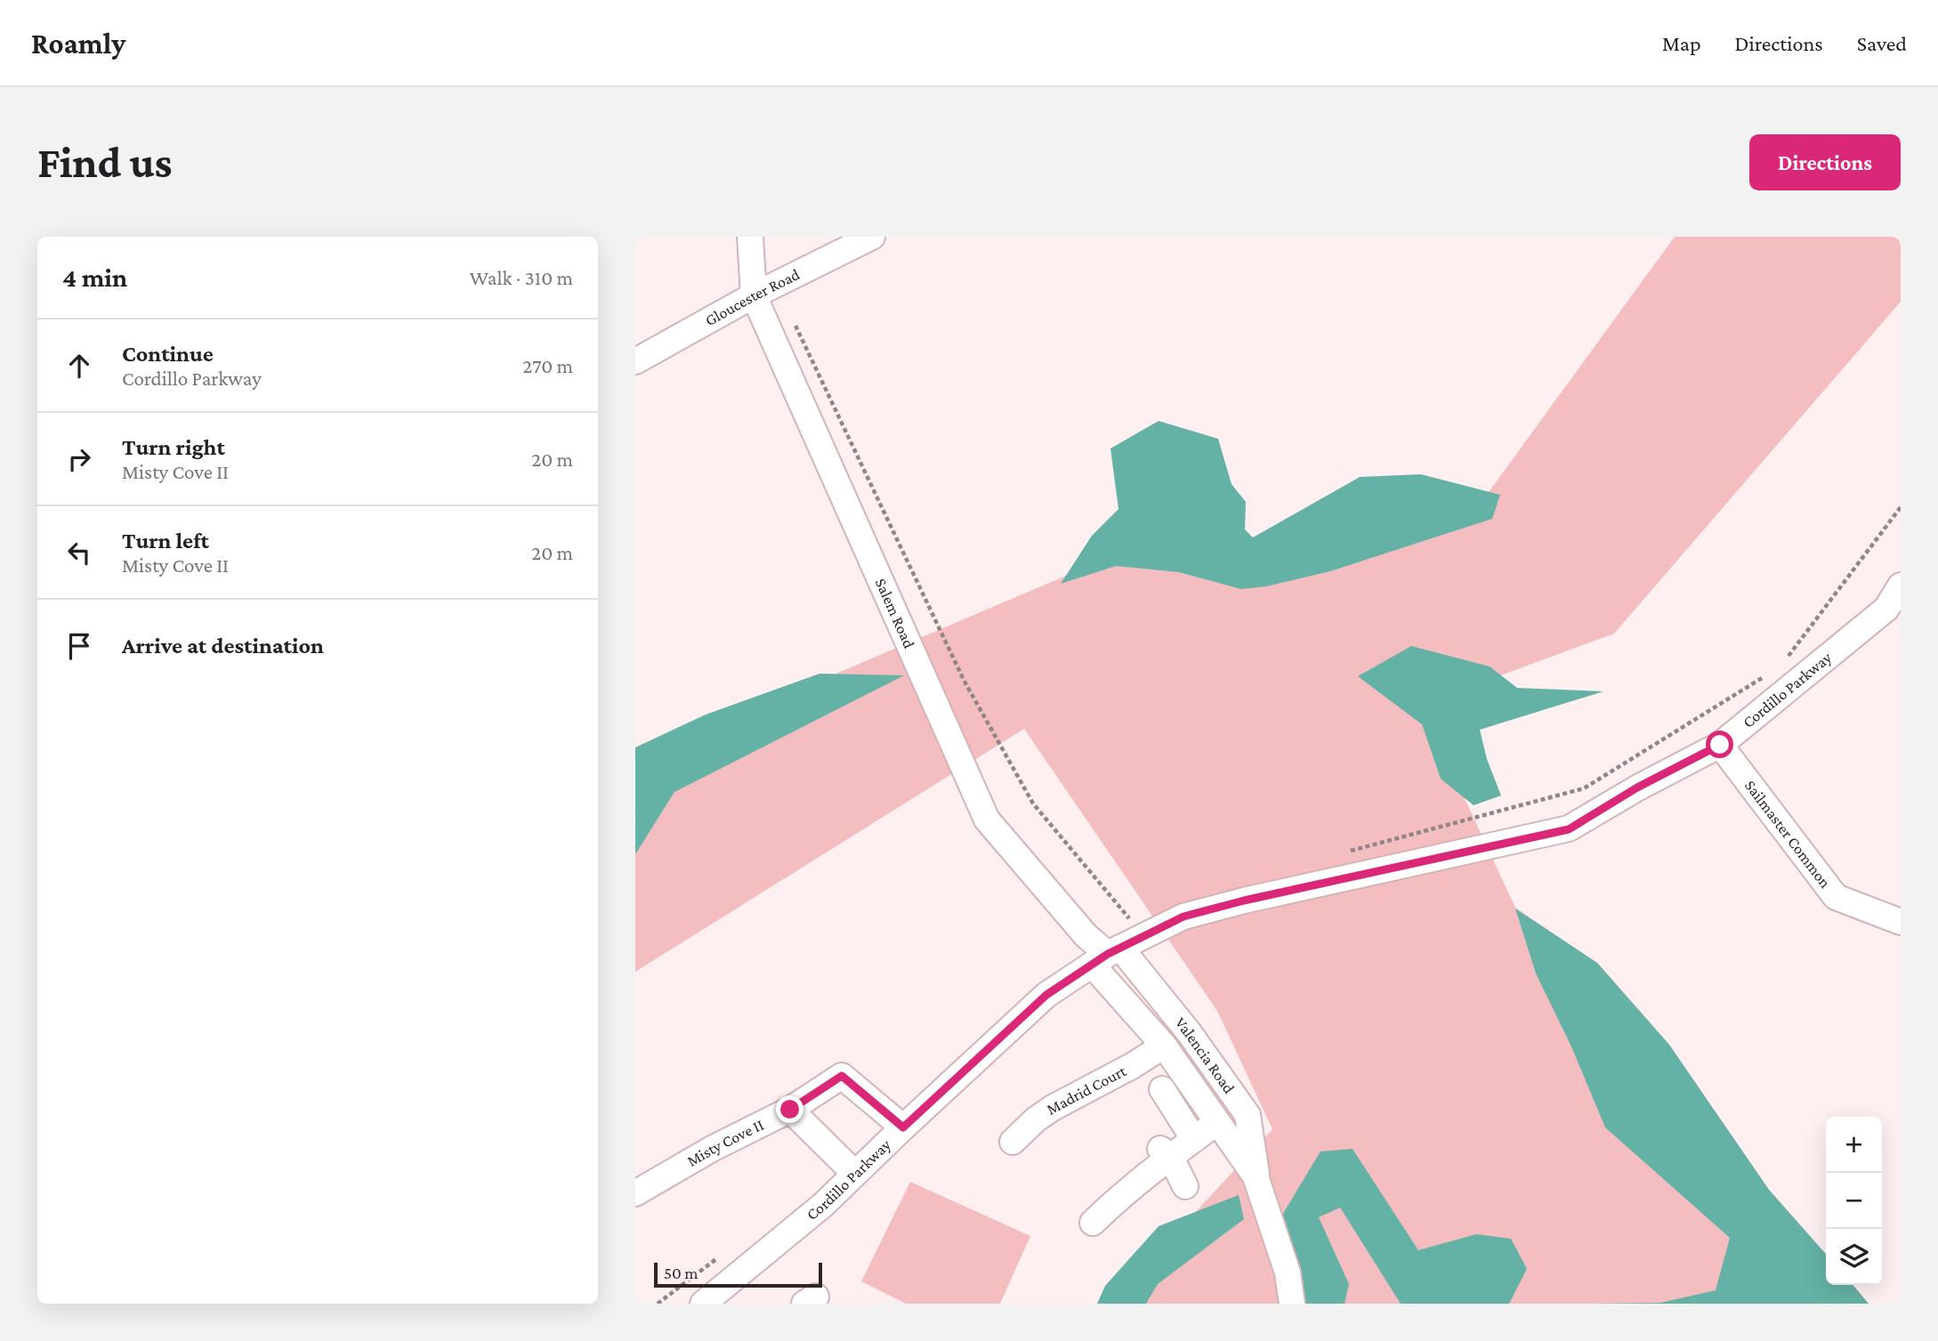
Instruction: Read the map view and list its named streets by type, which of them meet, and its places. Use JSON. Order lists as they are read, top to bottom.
{
  "streets": {
    "street": [
      "Gloucester Road",
      "Salem Road",
      "Cordillo Parkway",
      "Sailmaster Common",
      "Valencia Road",
      "Madrid Court",
      "Misty Cove II"
    ]
  },
  "crossings": [
    ["Gloucester Road", "Salem Road"],
    ["Salem Road", "Cordillo Parkway"],
    ["Salem Road", "Valencia Road"],
    ["Cordillo Parkway", "Sailmaster Common"],
    ["Cordillo Parkway", "Valencia Road"],
    ["Cordillo Parkway", "Misty Cove II"],
    ["Valencia Road", "Madrid Court"]
  ],
  "scale_bar": "50 m",
  "page": {
    "header": "Roamly",
    "nav": ["Map", "Directions", "Saved"],
    "buttons": "Directions",
    "title": "Find us",
    "heading": ["4 min", "Walk · 310 m"],
    "list": [
      ["Continue", "Cordillo Parkway", "270 m"],
      ["Turn right", "Misty Cove II", "20 m"],
      ["Turn left", "Misty Cove II", "20 m"],
      "Arrive at destination"
    ],
    "map_buttons": ["+", "−"],
    "scale": "50 m"
  }
}
